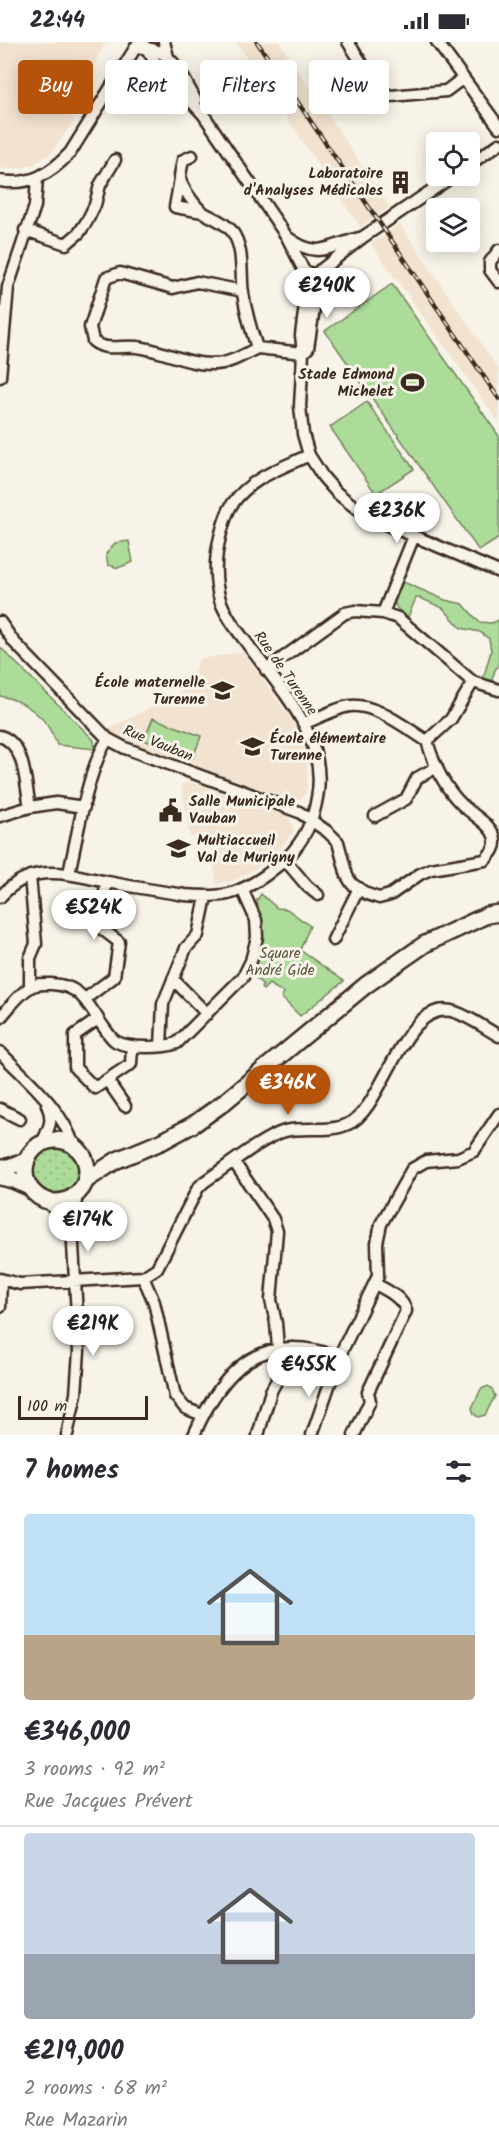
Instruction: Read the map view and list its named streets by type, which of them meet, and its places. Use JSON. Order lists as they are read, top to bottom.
{
  "streets": {
    "street": ["Rue de Turenne", "Rue Vauban"]
  },
  "crossings": [
    ["Rue de Turenne", "Rue Vauban"]
  ],
  "parks": ["Square André Gide"],
  "places": {
    "building": ["Laboratoire d'Analyses Médicales"],
    "sports": ["Stade Edmond Michelet"],
    "school or university": ["École maternelle Turenne", "École élémentaire Turenne", "Multiaccueil Val de Murigny"],
    "public building": ["Salle Municipale Vauban"]
  },
  "scale_bar": "100 m",
  "page": {
    "status": "22:44",
    "chip": [
      "Buy",
      "Rent",
      "Filters",
      "New"
    ],
    "price": [
      "€240K",
      "€236K",
      "€524K",
      "€346K",
      "€174K",
      "€219K",
      "€455K"
    ],
    "scale": "100 m",
    "heading": "7 homes",
    "list": [
      {
        "name": "€346,000",
        "note": "3 rooms · 92 m² · Rue Jacques Prévert"
      },
      {
        "name": "€219,000",
        "note": "2 rooms · 68 m² · Rue Mazarin"
      }
    ]
  }
}
